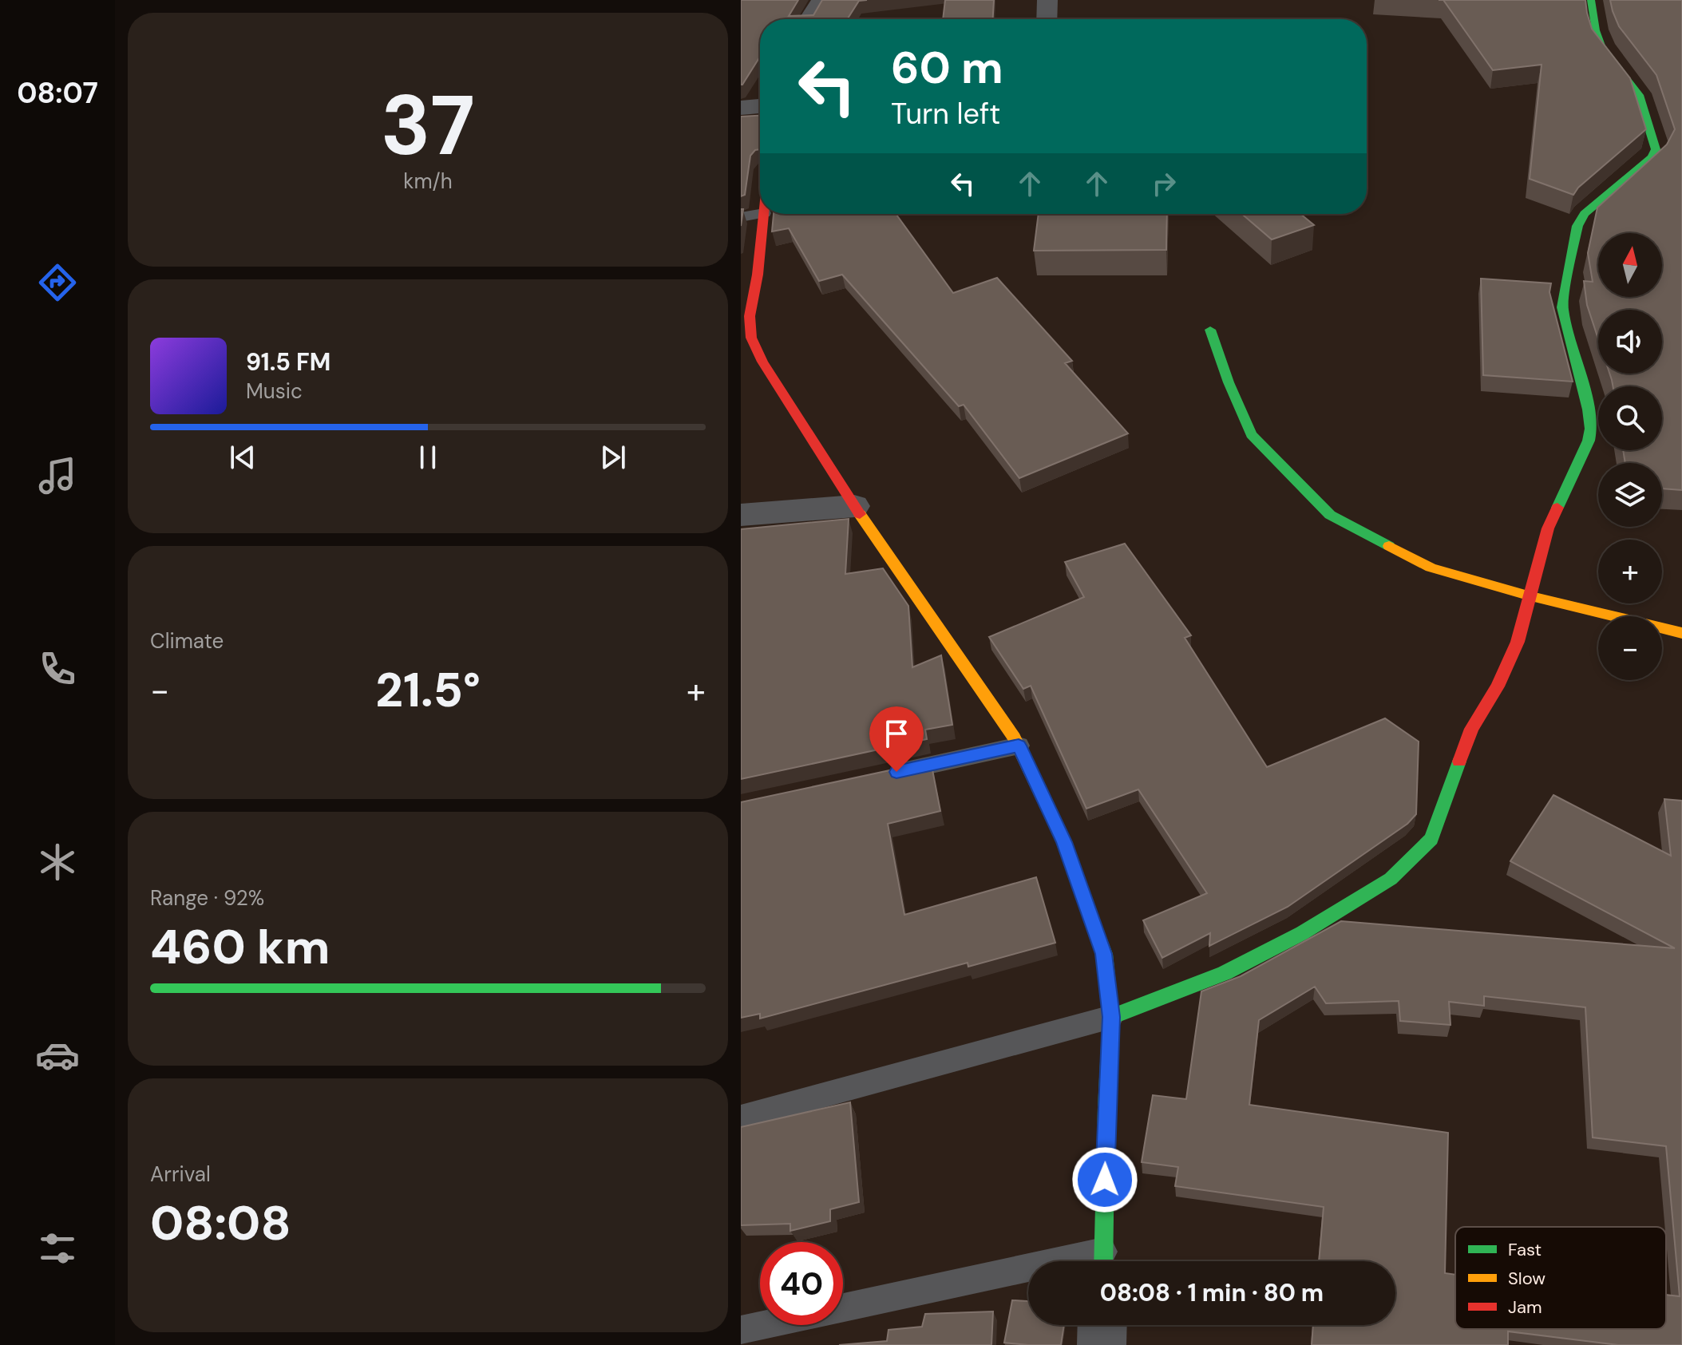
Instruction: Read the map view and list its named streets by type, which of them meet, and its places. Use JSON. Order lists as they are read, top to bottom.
{
  "legend": ["Fast", "Slow", "Jam"],
  "north": "top",
  "page": {
    "tabs": "08:07",
    "tile": [
      ["37", "km/h"],
      "Climate",
      ["Range · 92%", "460 km"],
      ["Arrival", "08:08"]
    ],
    "turn": ["60 m", "Turn left"],
    "map_buttons": ["+", "−"],
    "song": ["91.5 FM", "Music"],
    "heat": ["−", "21.5°", "+"],
    "limit": "40",
    "trip": "08:08 · 1 min · 80 m"
  }
}
